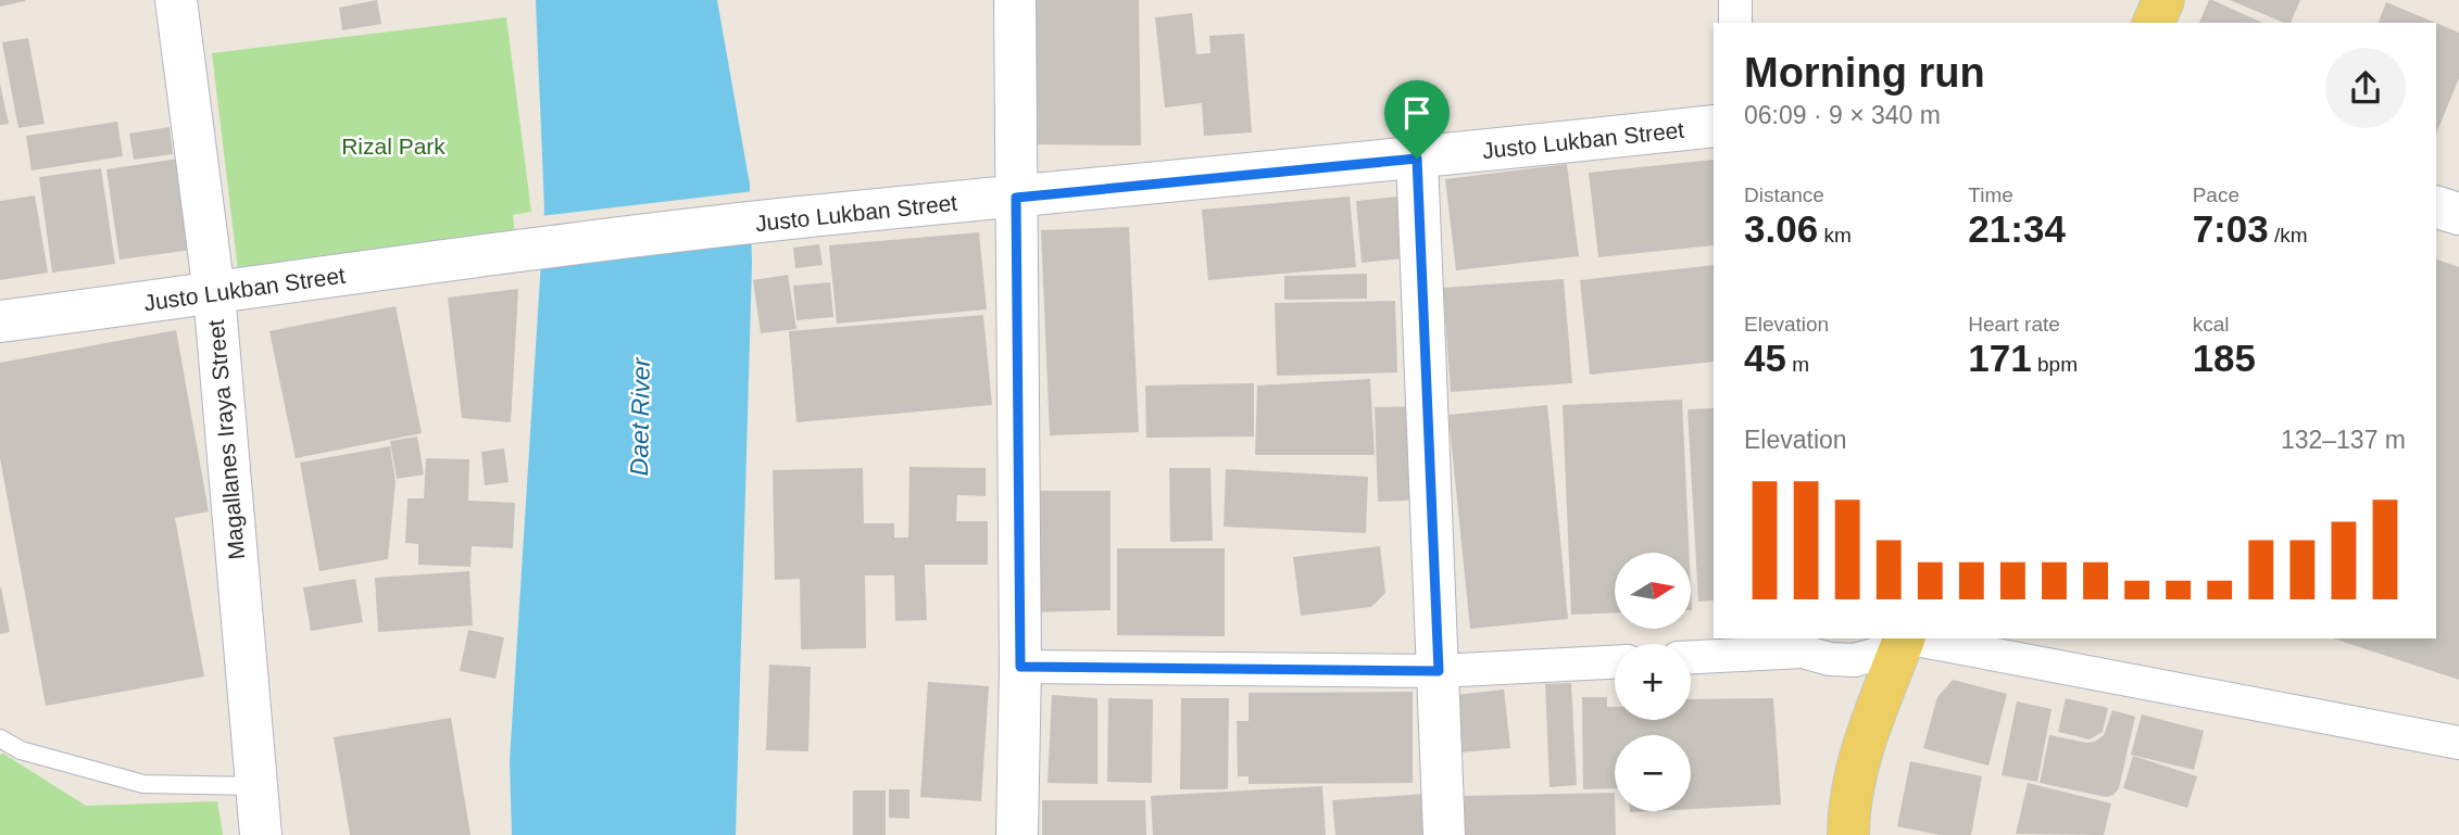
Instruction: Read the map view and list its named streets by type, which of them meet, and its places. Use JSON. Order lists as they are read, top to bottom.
{
  "streets": {
    "main road": ["Justo Lukban Street", "Magallanes Iraya Street"]
  },
  "crossings": [
    ["Justo Lukban Street", "Magallanes Iraya Street"]
  ],
  "water": ["Daet River"],
  "parks": ["Rizal Park"],
  "north": "right",
  "page": {
    "heading": ["Morning run", "06:09 · 9 × 340 m"],
    "stats": [
      ["Distance", "3.06 km"],
      ["Time", "21:34"],
      ["Pace", "7:03 /km"],
      ["Elevation", "45 m"],
      ["Heart rate", "171 bpm"],
      ["kcal", "185"]
    ],
    "chart": ["Elevation", "132–137 m"],
    "map_buttons": ["+", "−"]
  }
}
